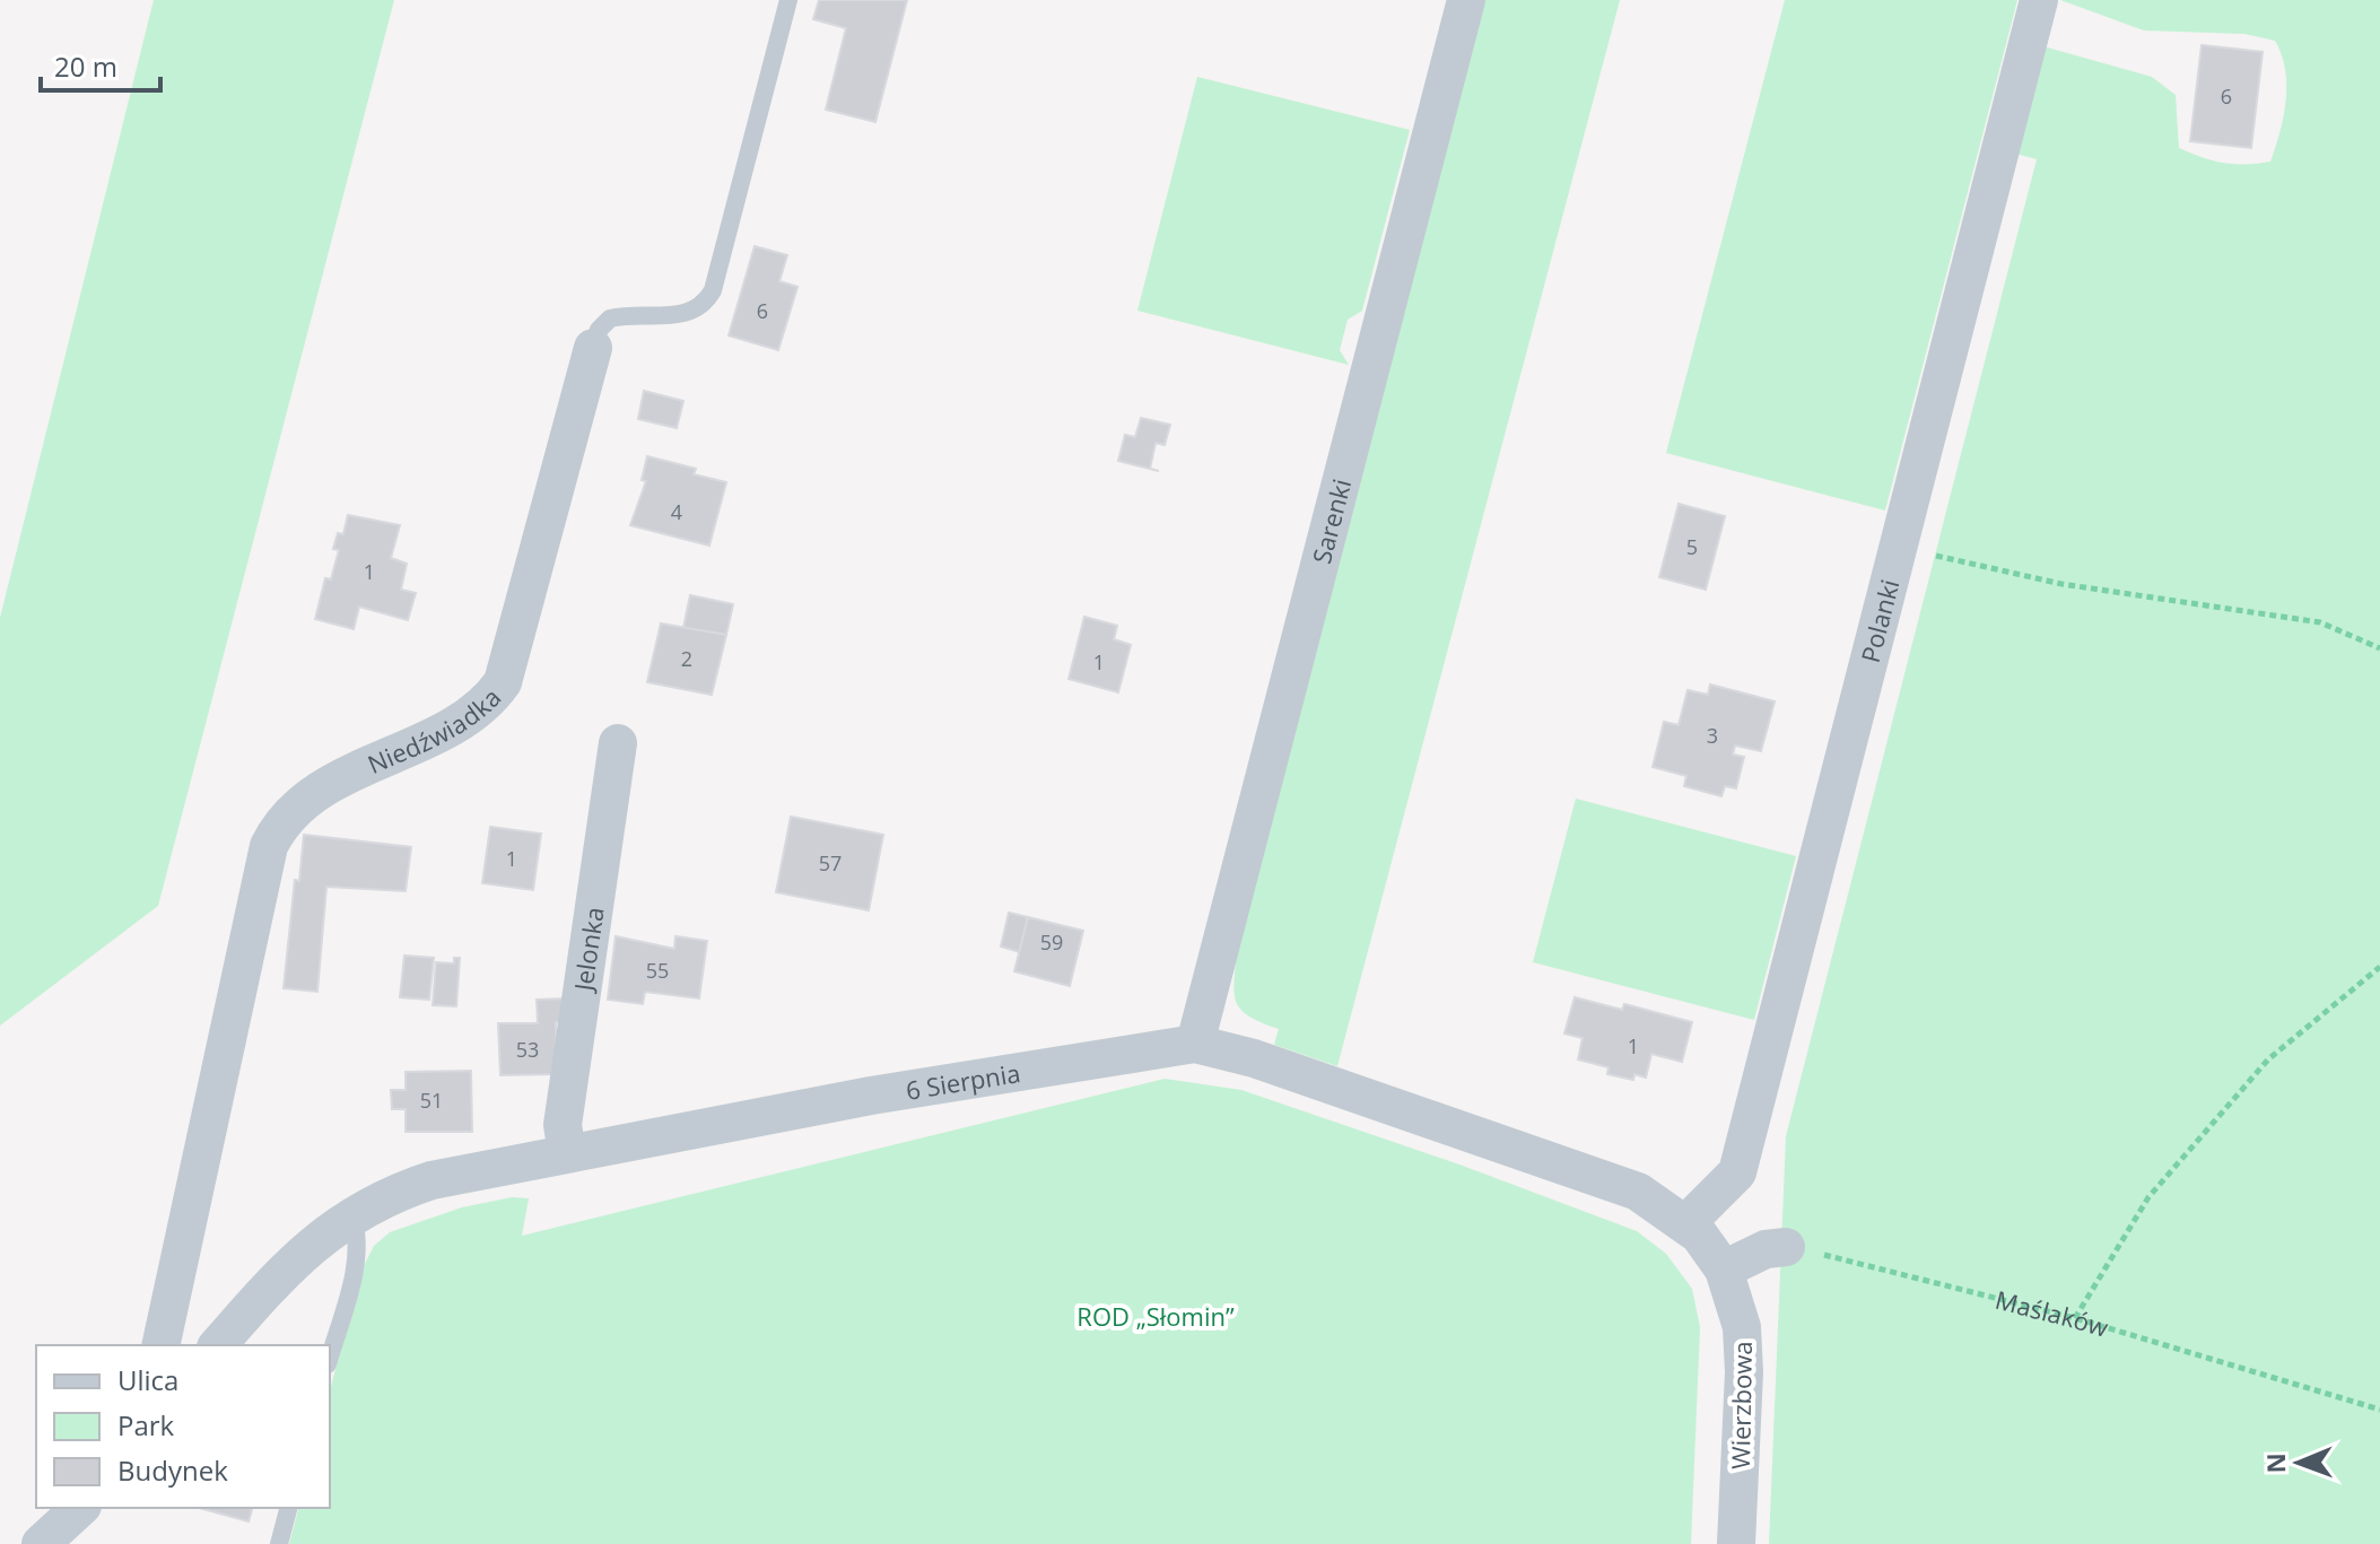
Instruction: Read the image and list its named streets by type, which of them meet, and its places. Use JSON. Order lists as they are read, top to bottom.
{
  "streets": {
    "street": [
      "Sarenki",
      "Polanki",
      "Niedźwiadka",
      "Jelonka",
      "6 Sierpnia",
      "Wierzbowa"
    ],
    "path": ["Maślaków"]
  },
  "crossings": [
    ["Sarenki", "6 Sierpnia"],
    ["Polanki", "6 Sierpnia"],
    ["Jelonka", "6 Sierpnia"],
    ["6 Sierpnia", "Wierzbowa"]
  ],
  "parks": ["ROD „Słomin”"],
  "house_numbers": [
    "6",
    "6",
    "4",
    "5",
    "1",
    "2",
    "1",
    "3",
    "1",
    "57",
    "59",
    "55",
    "1",
    "53",
    "51"
  ],
  "legend": ["Ulica", "Park", "Budynek"],
  "scale_bar": "20 m",
  "north": "left"
}
